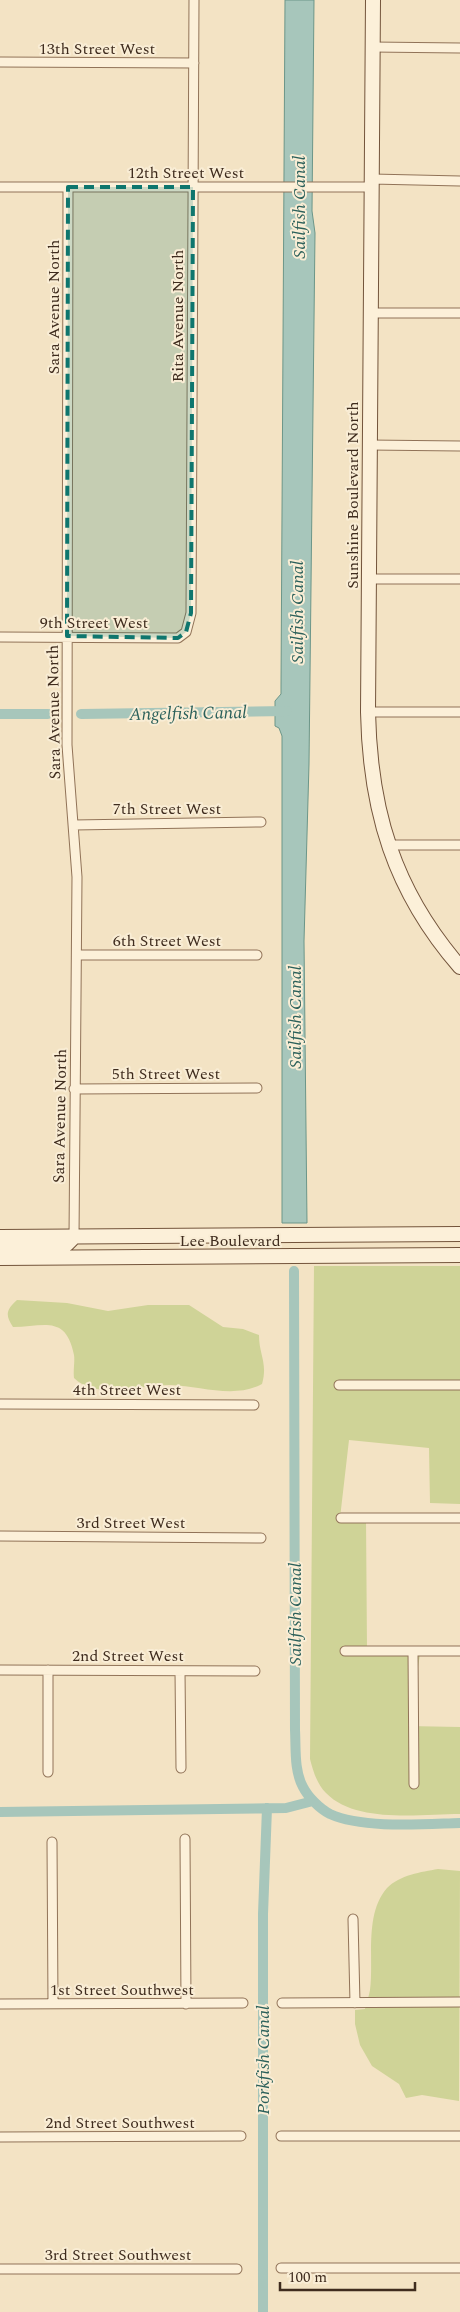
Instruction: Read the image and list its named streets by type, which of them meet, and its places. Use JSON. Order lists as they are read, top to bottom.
{
  "streets": {
    "main road": ["Sunshine Boulevard North", "Lee Boulevard"],
    "street": [
      "13th Street West",
      "12th Street West",
      "Sara Avenue North",
      "Rita Avenue North",
      "9th Street West",
      "7th Street West",
      "6th Street West",
      "5th Street West",
      "4th Street West",
      "3rd Street West",
      "2nd Street West",
      "1st Street Southwest",
      "2nd Street Southwest",
      "3rd Street Southwest"
    ]
  },
  "crossings": [
    ["13th Street West", "Rita Avenue North"],
    ["12th Street West", "Sara Avenue North"],
    ["12th Street West", "Rita Avenue North"],
    ["12th Street West", "Sunshine Boulevard North"],
    ["Sara Avenue North", "9th Street West"],
    ["Sara Avenue North", "7th Street West"],
    ["Sara Avenue North", "6th Street West"],
    ["Sara Avenue North", "5th Street West"],
    ["Sara Avenue North", "Lee Boulevard"],
    ["Rita Avenue North", "9th Street West"]
  ],
  "water": ["Sailfish Canal", "Angelfish Canal", "Porkfish Canal"],
  "scale_bar": "100 m"
}
